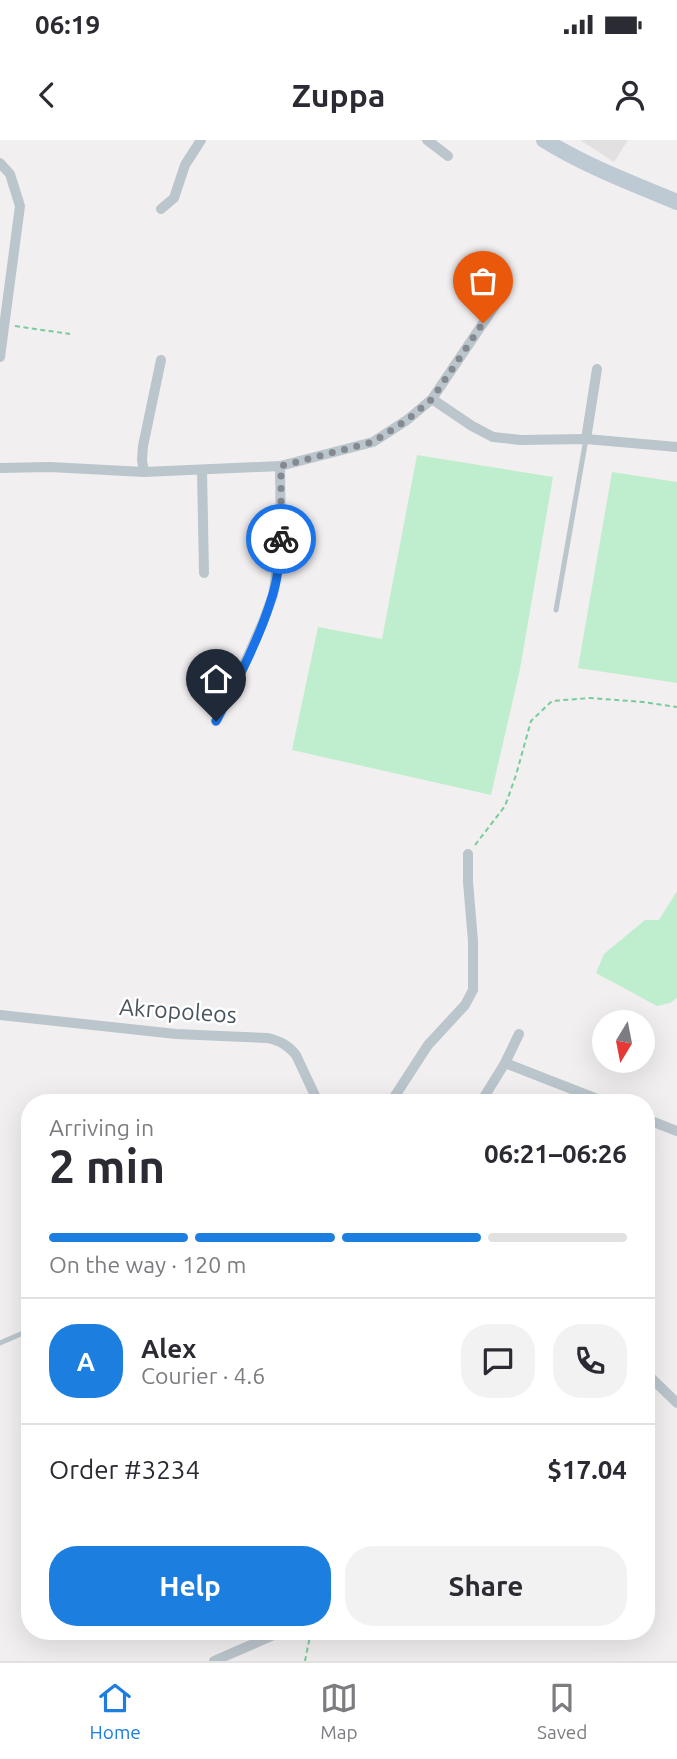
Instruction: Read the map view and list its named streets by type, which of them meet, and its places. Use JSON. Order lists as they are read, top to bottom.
{
  "streets": {
    "street": ["Akropoleos"]
  },
  "north": "bottom",
  "page": {
    "status": "06:19",
    "header": "Zuppa",
    "heading": ["2 min", "Arriving in", "06:21–06:26"],
    "panel": [
      "Alex",
      "Courier · 4.6",
      "Order #3234",
      "$17.04"
    ],
    "bar": "On the way · 120 m",
    "round": "A",
    "buttons": ["Help", "Share"],
    "tabs": ["Home", "Map", "Saved"]
  }
}
